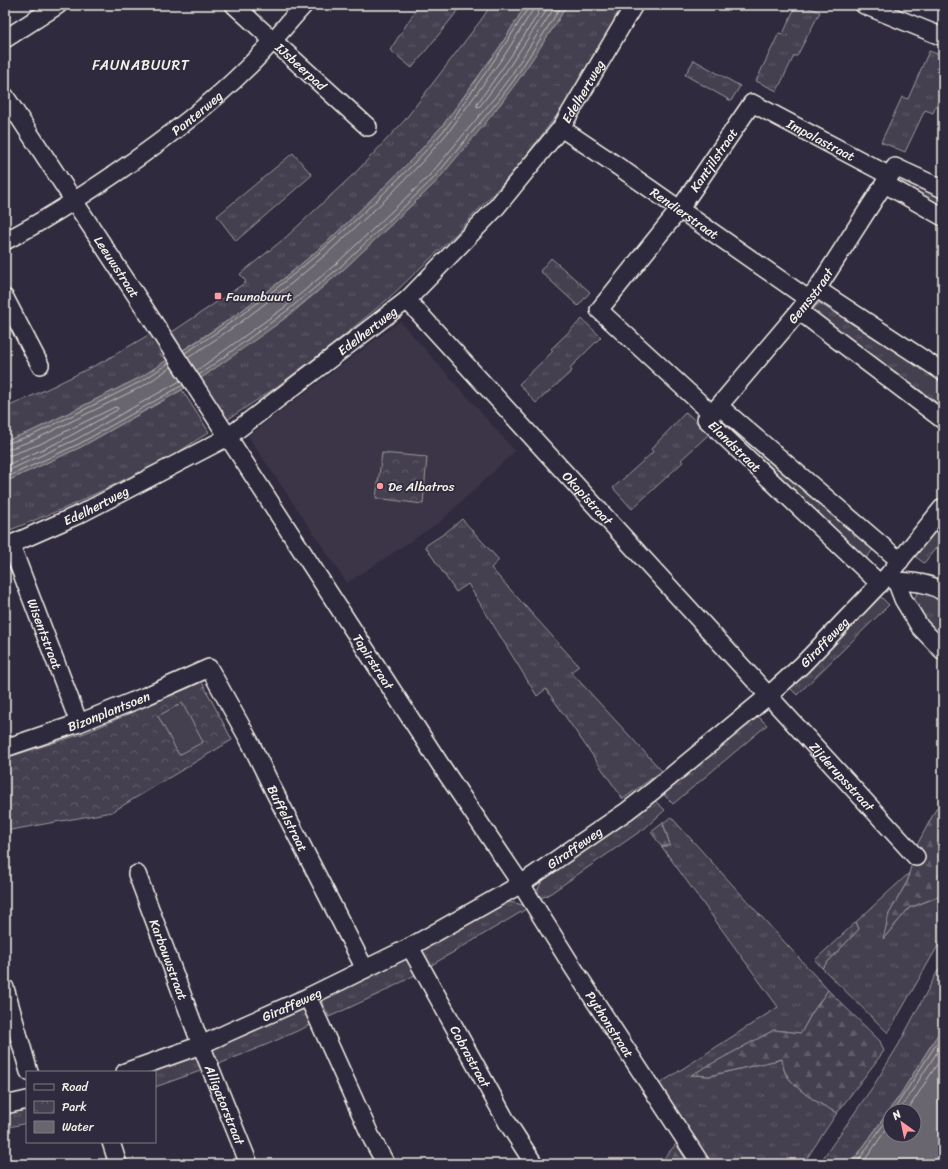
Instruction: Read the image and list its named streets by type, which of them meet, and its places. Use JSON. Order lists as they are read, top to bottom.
{
  "streets": {
    "street": [
      "IJsbeerpad",
      "Edelhertweg",
      "Panterweg",
      "Impalastraat",
      "Kantjilstraat",
      "Rendierstraat",
      "Leeuwstraat",
      "Gemsstraat",
      "Elandstraat",
      "Okapistraat",
      "Wisentstraat",
      "Giraffeweg",
      "Tapirstraat",
      "Bizonplantsoen",
      "Zijderupsstraat",
      "Buffelstraat",
      "Karbouwstraat",
      "Pythonstraat",
      "Cobrastraat",
      "Alligatorstraat"
    ]
  },
  "crossings": [
    ["IJsbeerpad", "Panterweg"],
    ["Edelhertweg", "Rendierstraat"],
    ["Edelhertweg", "Leeuwstraat"],
    ["Edelhertweg", "Okapistraat"],
    ["Edelhertweg", "Wisentstraat"],
    ["Edelhertweg", "Tapirstraat"],
    ["Panterweg", "Leeuwstraat"],
    ["Impalastraat", "Kantjilstraat"],
    ["Impalastraat", "Gemsstraat"],
    ["Kantjilstraat", "Rendierstraat"],
    ["Kantjilstraat", "Elandstraat"],
    ["Rendierstraat", "Gemsstraat"],
    ["Leeuwstraat", "Tapirstraat"],
    ["Gemsstraat", "Elandstraat"],
    ["Elandstraat", "Giraffeweg"],
    ["Okapistraat", "Giraffeweg"],
    ["Okapistraat", "Zijderupsstraat"],
    ["Wisentstraat", "Bizonplantsoen"],
    ["Giraffeweg", "Tapirstraat"],
    ["Giraffeweg", "Zijderupsstraat"],
    ["Giraffeweg", "Buffelstraat"],
    ["Giraffeweg", "Karbouwstraat"],
    ["Giraffeweg", "Pythonstraat"],
    ["Giraffeweg", "Cobrastraat"],
    ["Giraffeweg", "Alligatorstraat"],
    ["Tapirstraat", "Pythonstraat"],
    ["Bizonplantsoen", "Buffelstraat"],
    ["Karbouwstraat", "Alligatorstraat"]
  ],
  "districts": ["FAUNABUURT"],
  "places": {
    "transit": ["Faunabuurt"],
    "other": ["De Albatros"]
  },
  "legend": ["Road", "Park", "Water"],
  "north": "top left"
}
